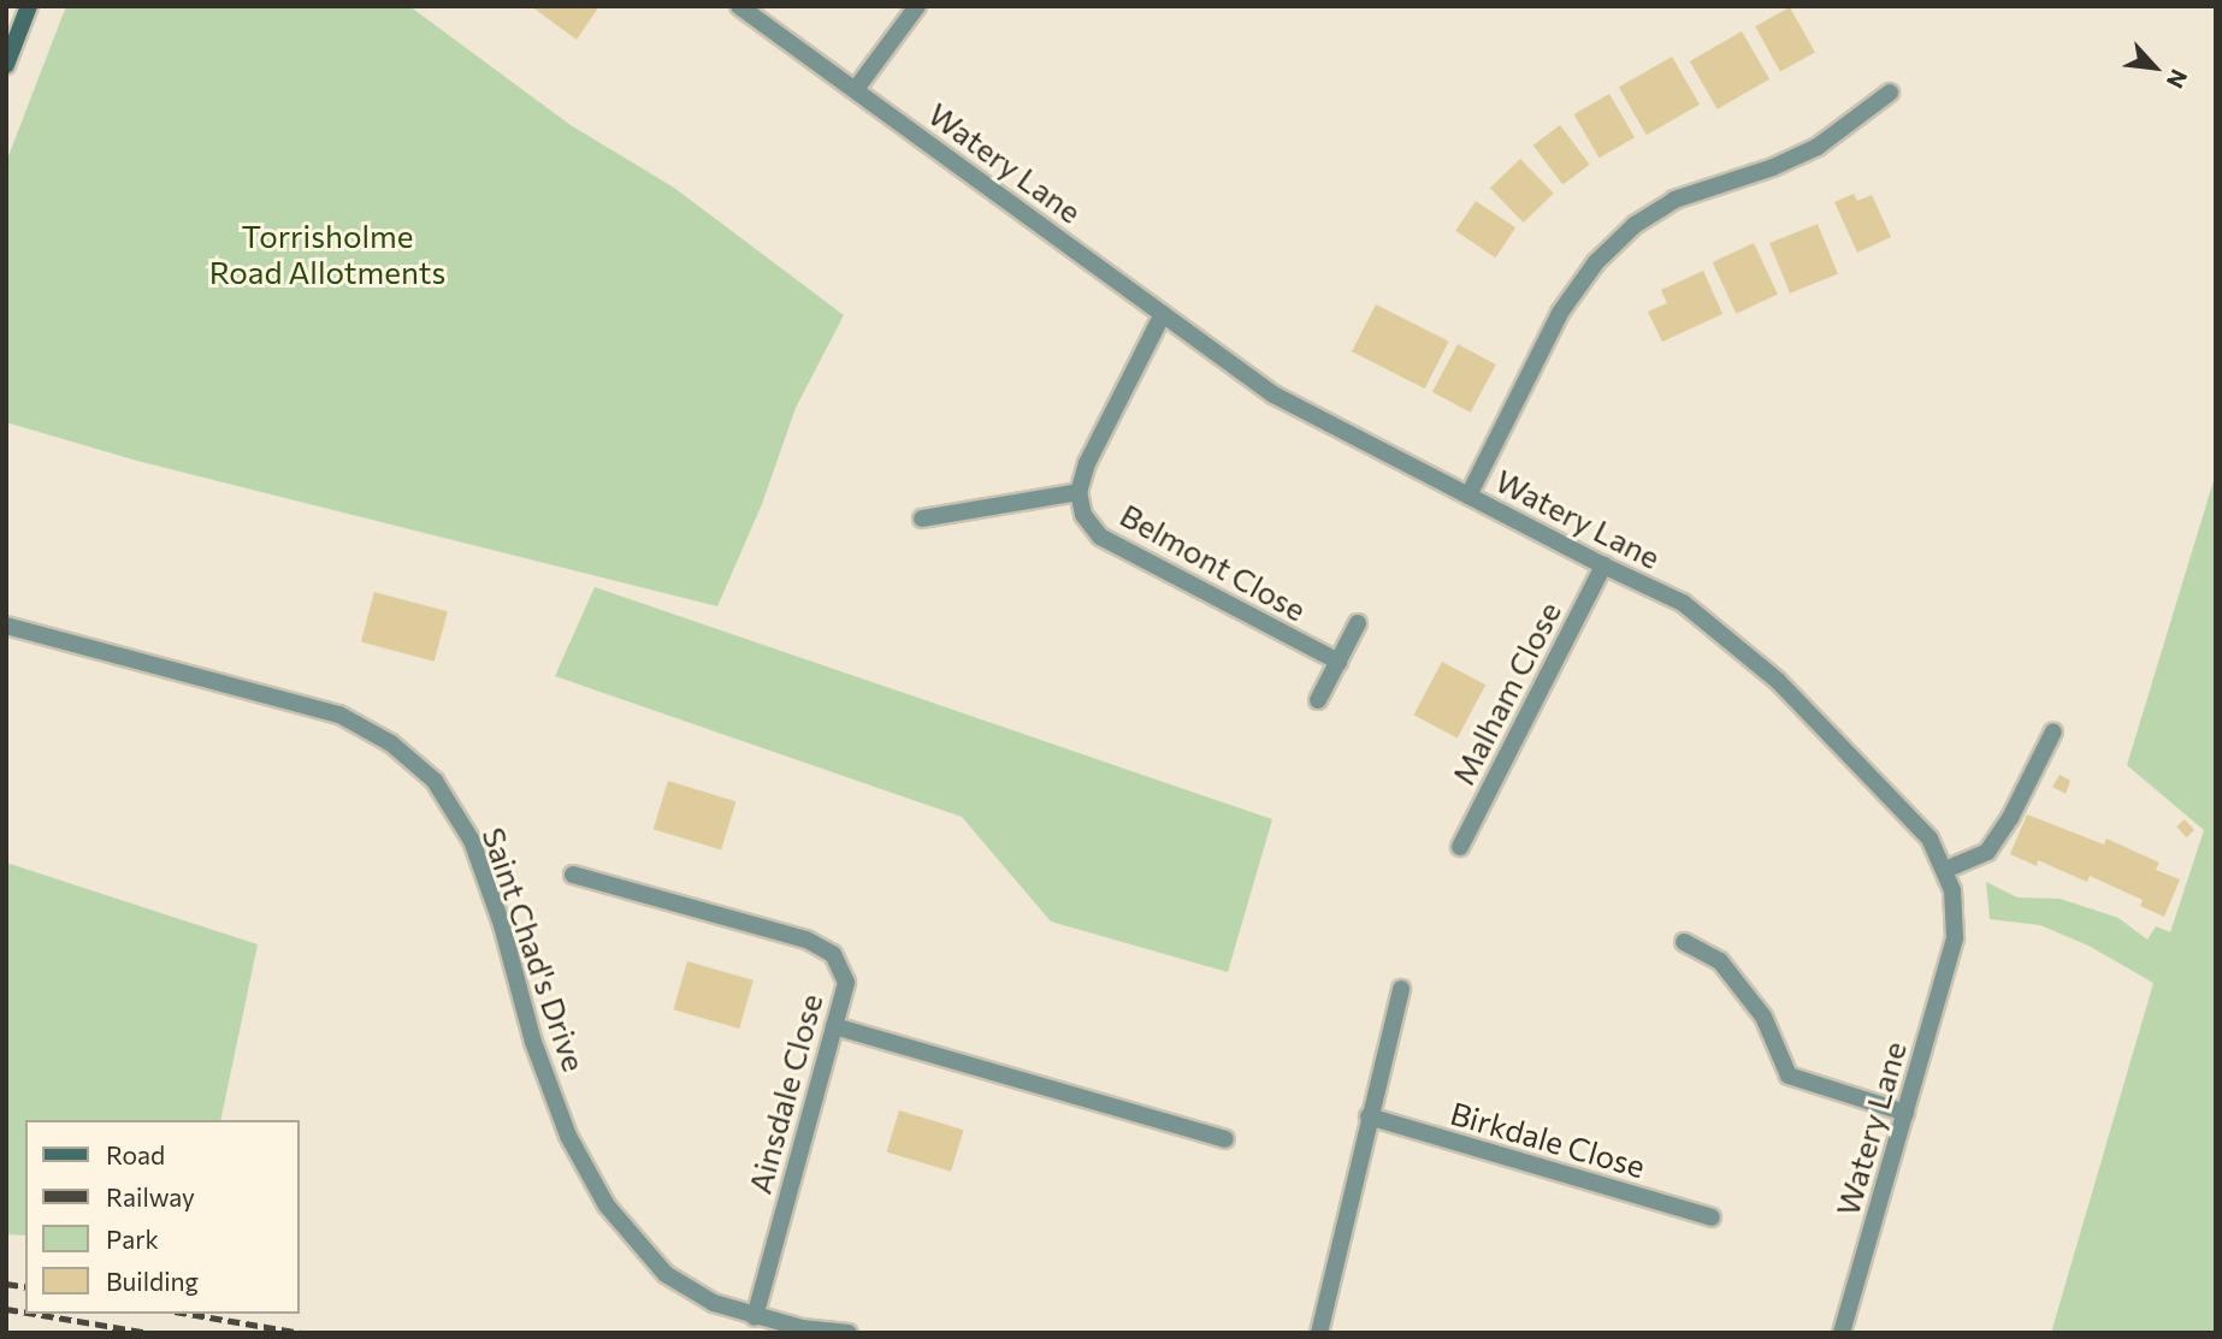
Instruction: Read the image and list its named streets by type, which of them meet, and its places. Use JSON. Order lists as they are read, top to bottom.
{
  "streets": {
    "street": [
      "Watery Lane",
      "Belmont Close",
      "Malham Close",
      "Saint Chad's Drive",
      "Ainsdale Close",
      "Birkdale Close"
    ]
  },
  "crossings": [
    ["Watery Lane", "Malham Close"],
    ["Saint Chad's Drive", "Ainsdale Close"]
  ],
  "parks": ["Torrisholme Road Allotments"],
  "legend": [
    "Road",
    "Railway",
    "Park",
    "Building"
  ],
  "north": "bottom right"
}
